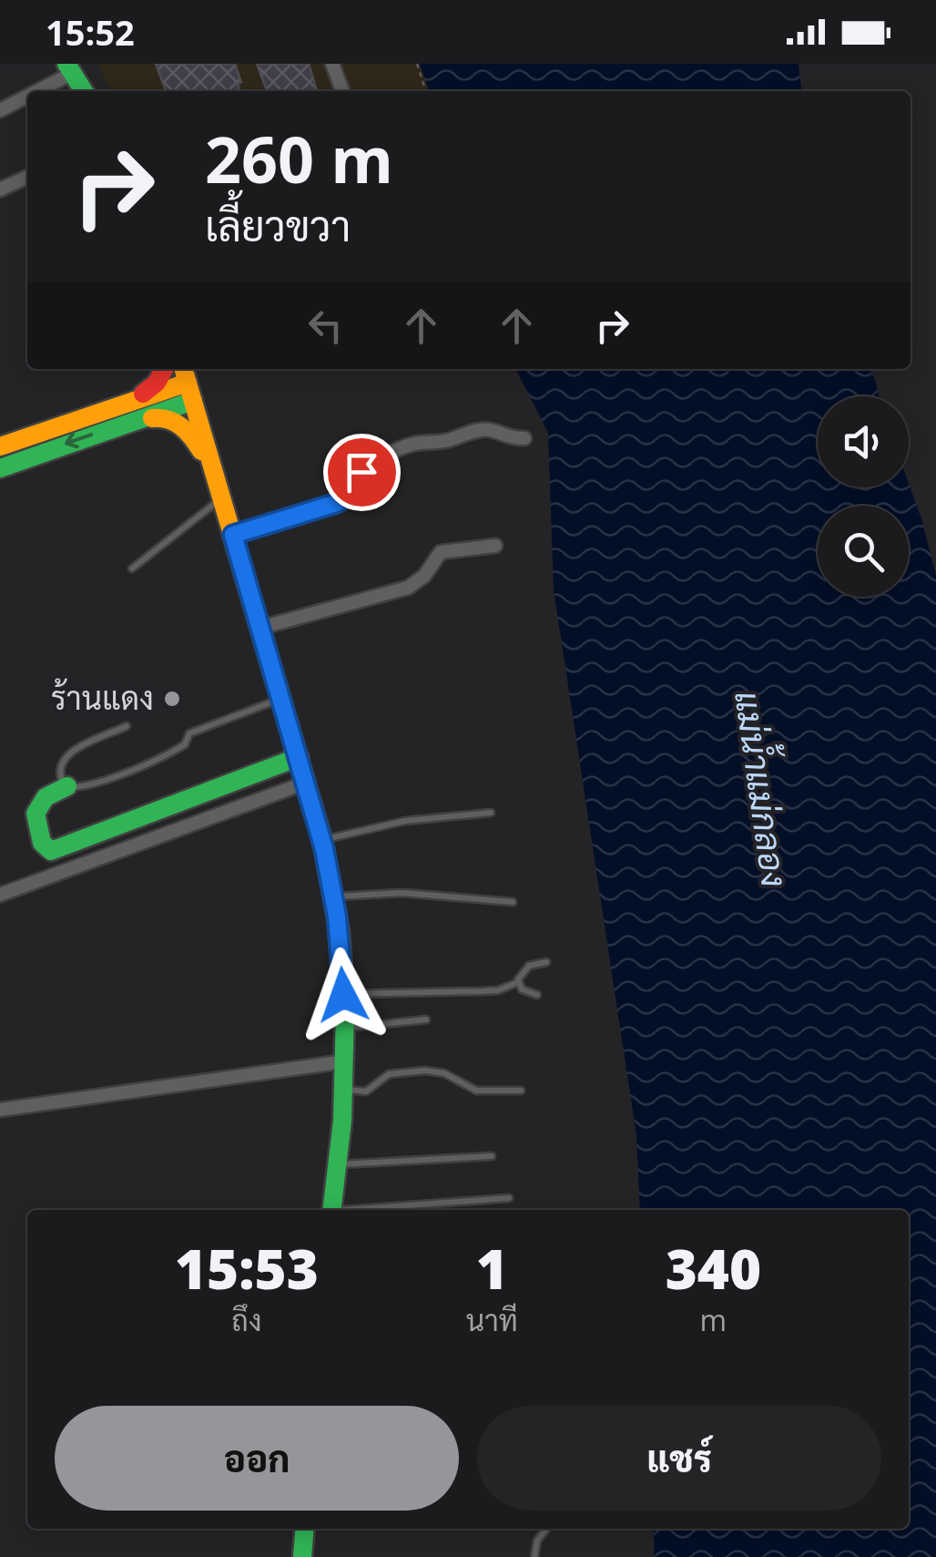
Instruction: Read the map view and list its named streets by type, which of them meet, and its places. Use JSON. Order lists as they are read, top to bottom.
{
  "water": ["แม่น้ำแม่กลอง"],
  "places": ["ร้านแดง"],
  "page": {
    "status": "15:52",
    "turn": ["260 m", "เลี้ยวขวา"],
    "eta": [
      "15:53",
      "ถึง",
      "1",
      "นาที",
      "340",
      "m"
    ],
    "buttons": ["ออก", "แชร์"]
  }
}
